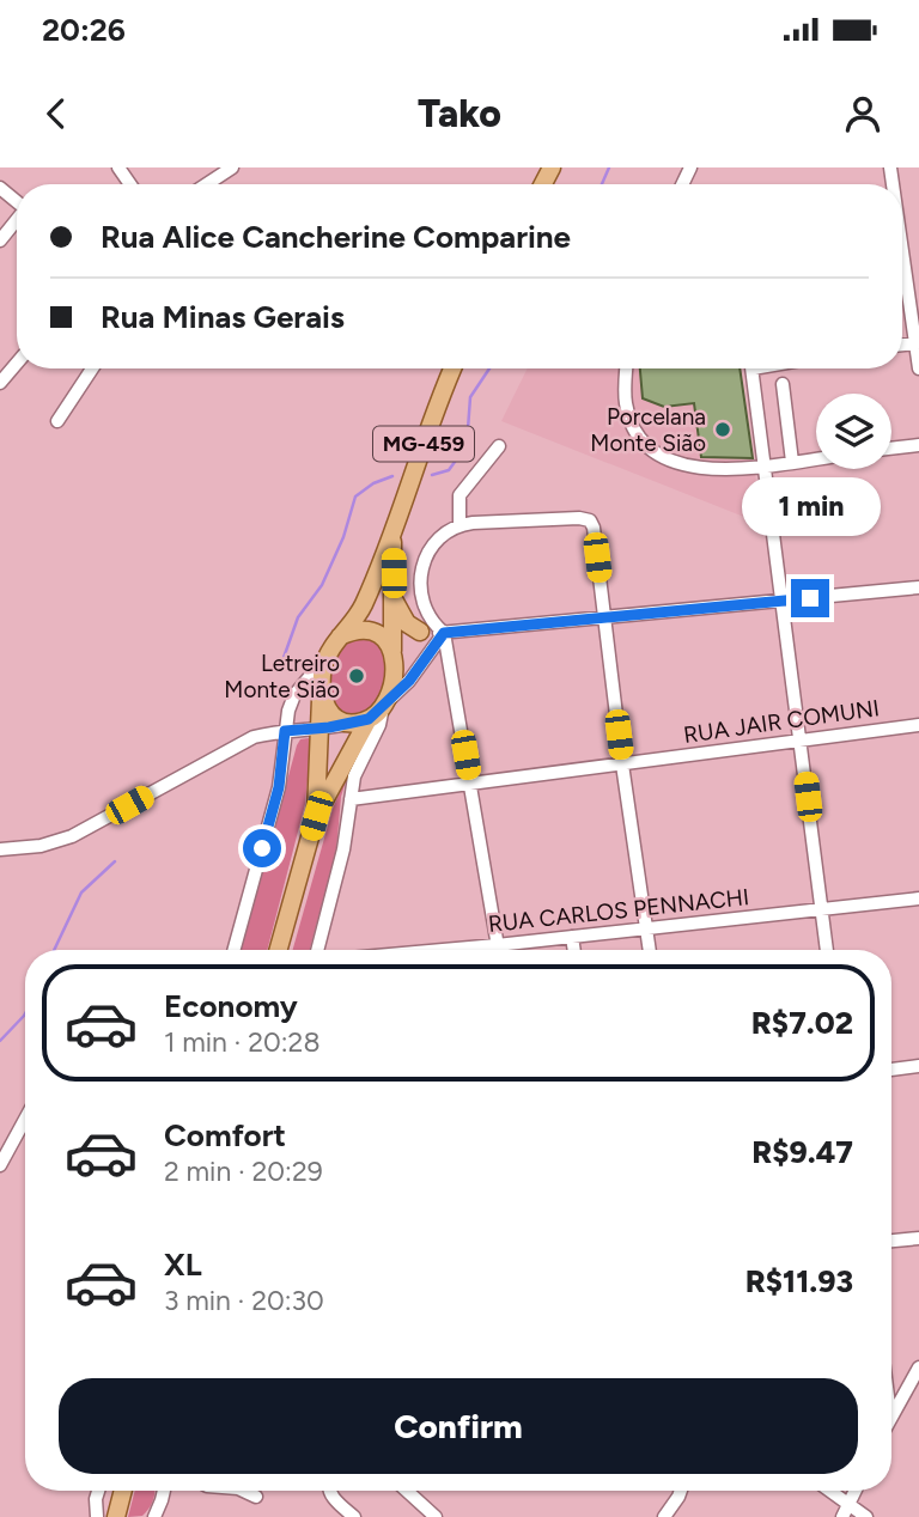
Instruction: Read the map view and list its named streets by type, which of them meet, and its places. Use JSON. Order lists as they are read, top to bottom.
{
  "streets": {
    "main road": ["MG-459"],
    "street": ["RUA JAIR COMUNI", "RUA CARLOS PENNACHI"]
  },
  "places": ["Porcelana Monte Sião", "Letreiro Monte Sião"],
  "page": {
    "status": "20:26",
    "header": "Tako",
    "banner": ["Rua Alice Cancherine Comparine", "Rua Minas Gerais"],
    "bubble": "1 min",
    "list": [
      {
        "name": "Economy",
        "note": "1 min · 20:28",
        "value": "R$7.02"
      },
      {
        "name": "Comfort",
        "note": "2 min · 20:29",
        "value": "R$9.47"
      },
      {
        "name": "XL",
        "note": "3 min · 20:30",
        "value": "R$11.93"
      }
    ],
    "buttons": "Confirm"
  }
}
